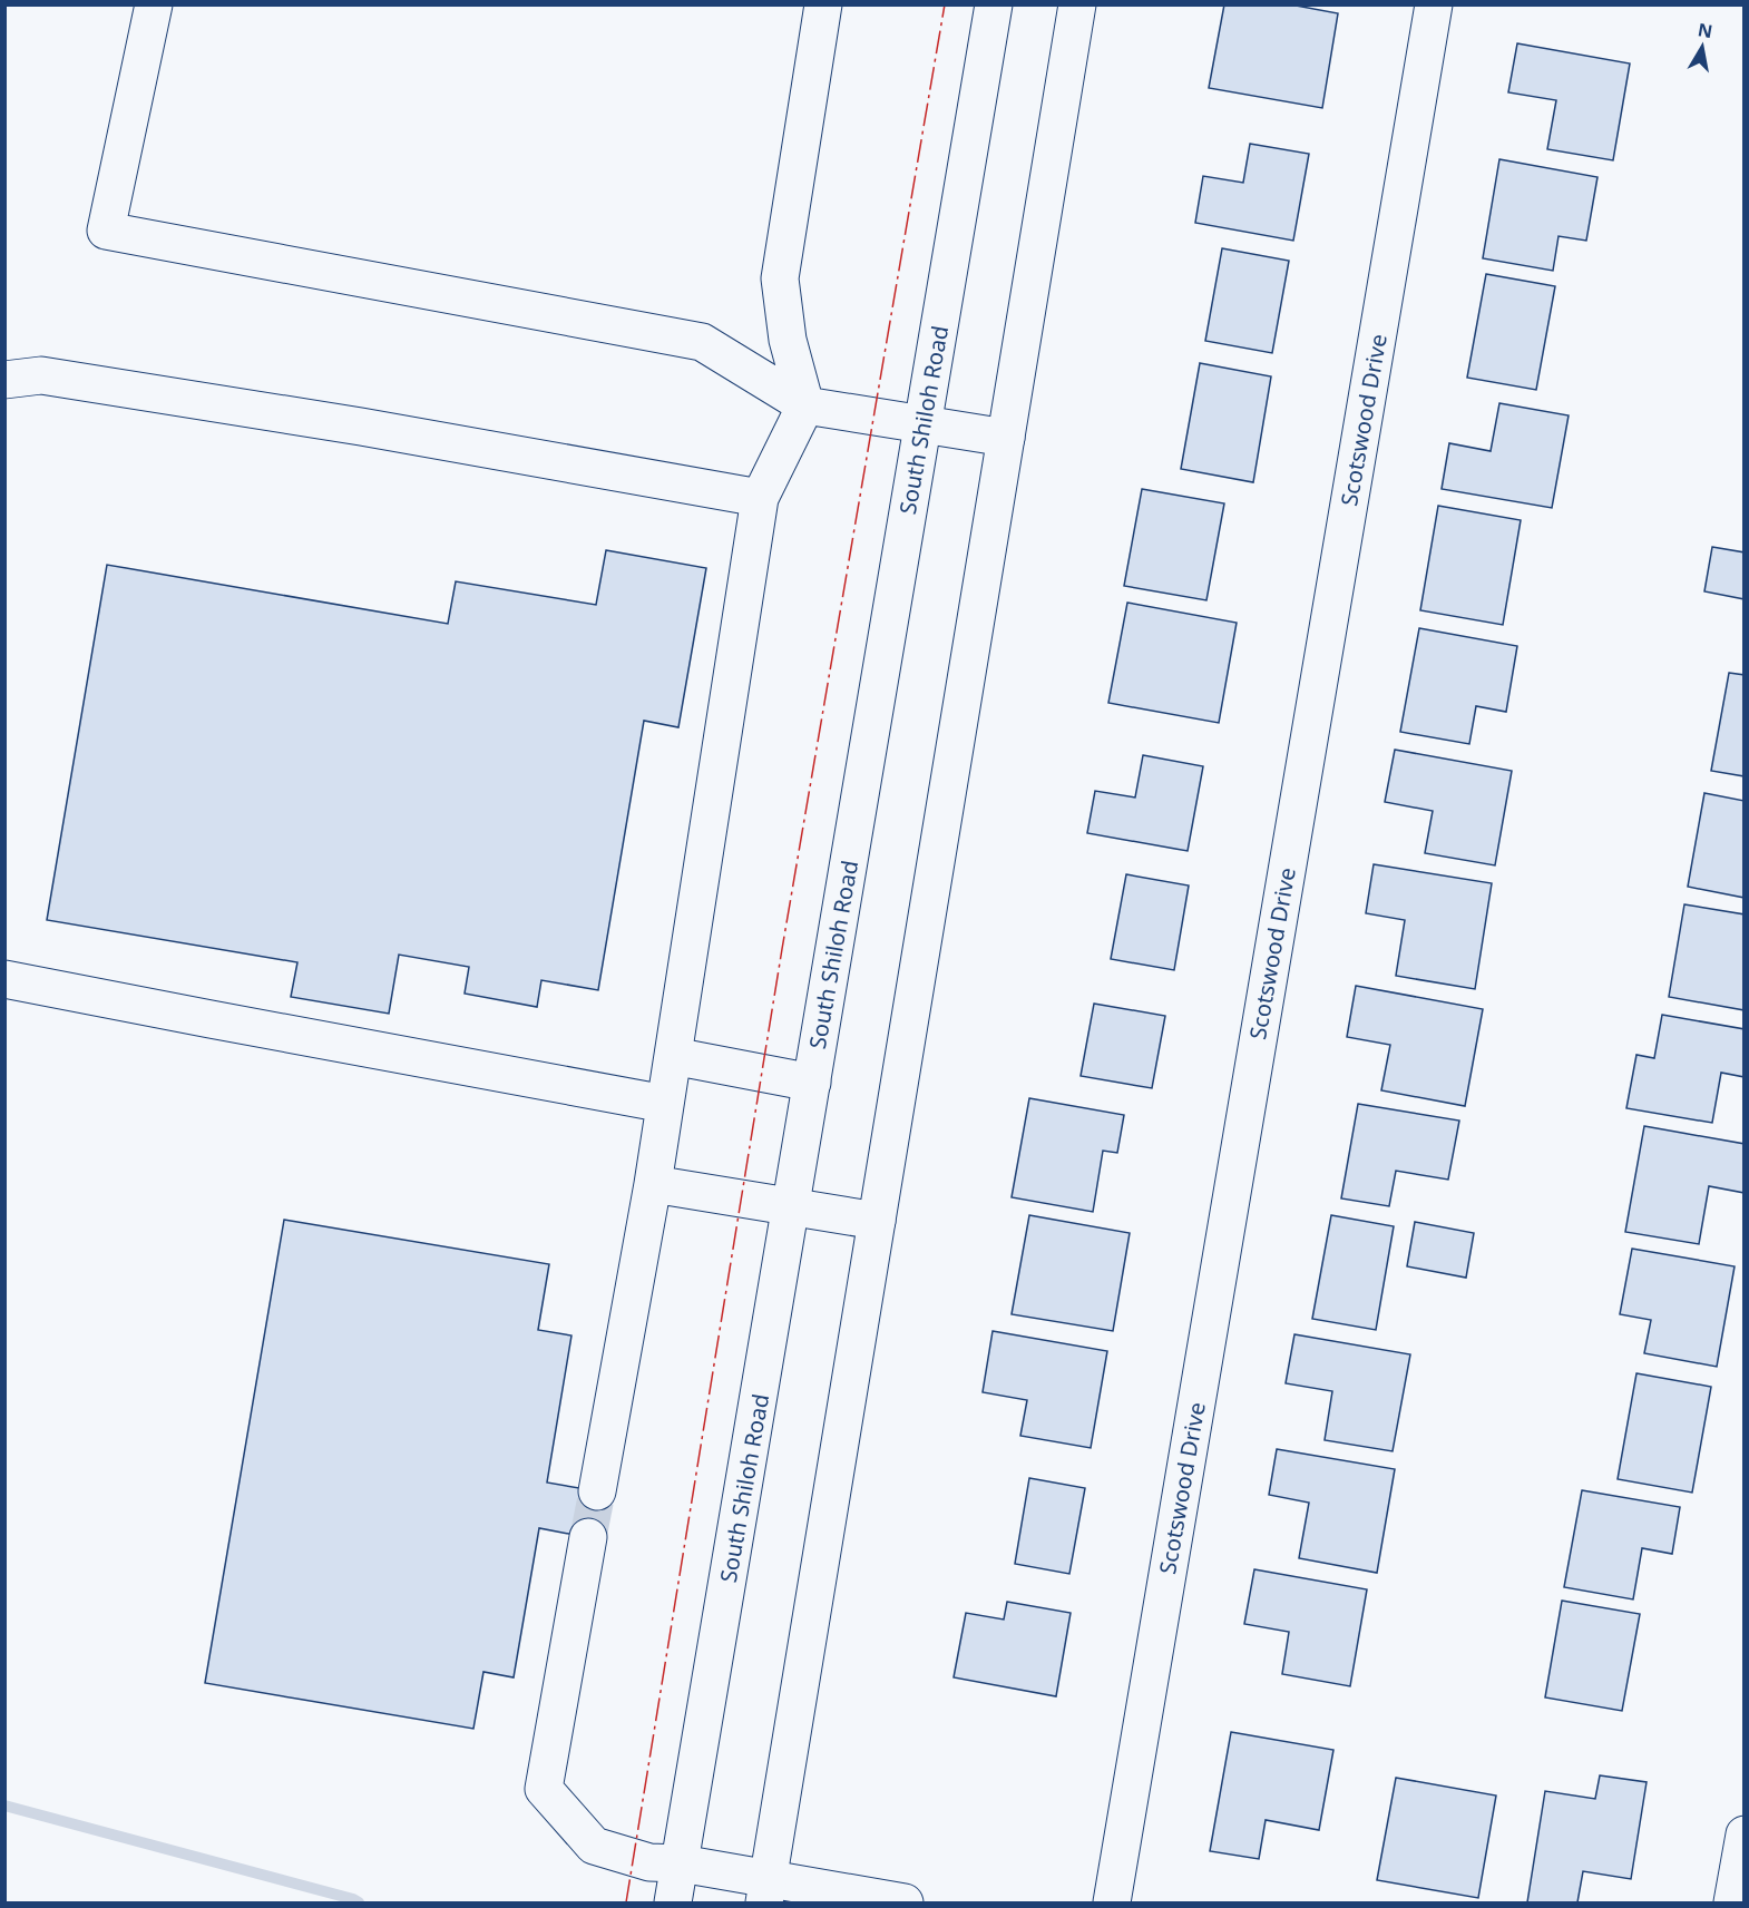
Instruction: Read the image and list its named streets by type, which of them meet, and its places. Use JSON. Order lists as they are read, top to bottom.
{
  "streets": {
    "main road": ["South Shiloh Road", "Scotswood Drive"]
  },
  "north": "top"
}
